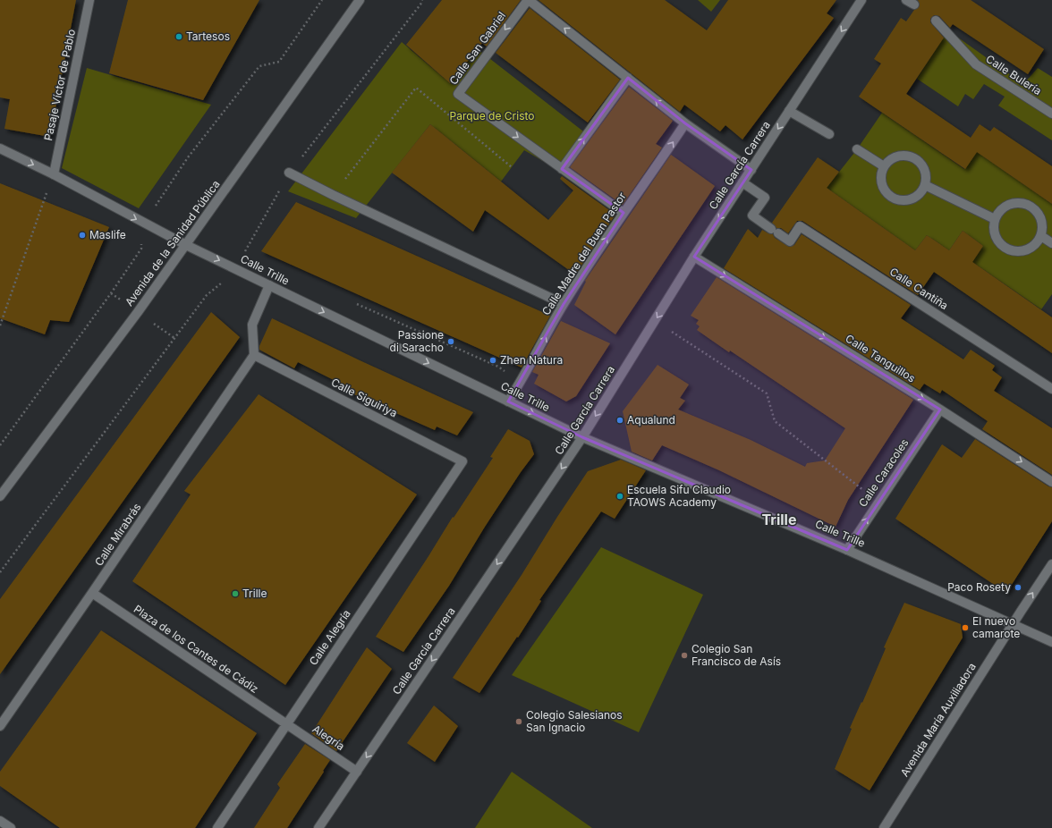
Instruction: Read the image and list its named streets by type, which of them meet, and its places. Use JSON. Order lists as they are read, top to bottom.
{
  "streets": {
    "street": [
      "Calle San Gabriel",
      "Calle Bulería",
      "Pasaje Víctor de Pablo",
      "Calle García Carrera",
      "Avenida de la Sanidad Pública",
      "Calle Madre del Buen Pastor",
      "Calle Trille",
      "Calle Cantiña",
      "Calle Tanguillos",
      "Calle Siguiriya",
      "Calle Caracoles",
      "Calle Mirabrás",
      "Calle Alegría",
      "Plaza de los Cantes de Cádiz",
      "Avenida María Auxiliadora",
      "Alegría"
    ]
  },
  "crossings": [
    ["Calle San Gabriel", "Calle García Carrera"],
    ["Calle San Gabriel", "Calle Madre del Buen Pastor"],
    ["Pasaje Víctor de Pablo", "Calle Trille"],
    ["Calle García Carrera", "Calle Trille"],
    ["Calle García Carrera", "Calle Cantiña"],
    ["Calle García Carrera", "Calle Tanguillos"],
    ["Calle García Carrera", "Alegría"],
    ["Avenida de la Sanidad Pública", "Calle Trille"],
    ["Calle Madre del Buen Pastor", "Calle Trille"],
    ["Calle Trille", "Calle Caracoles"],
    ["Calle Trille", "Avenida María Auxiliadora"],
    ["Calle Tanguillos", "Calle Caracoles"],
    ["Calle Siguiriya", "Calle Mirabrás"],
    ["Calle Siguiriya", "Calle Alegría"],
    ["Calle Mirabrás", "Plaza de los Cantes de Cádiz"],
    ["Calle Alegría", "Plaza de los Cantes de Cádiz"],
    ["Calle Alegría", "Alegría"],
    ["Plaza de los Cantes de Cádiz", "Alegría"]
  ],
  "one_way": ["Calle García Carrera", "Calle Trille", "Calle Tanguillos"],
  "districts": ["Trille"],
  "parks": ["Parque de Cristo"],
  "places": [
    "Tartesos",
    "Maslife",
    "Passione di Saracho",
    "Zhen Natura",
    "Aqualund",
    "Escuela Sifu Claudio TAOWS Academy",
    "Paco Rosety",
    "Trille",
    "El nuevo camarote",
    "Colegio San Francisco de Asís",
    "Colegio Salesianos San Ignacio"
  ]
}
